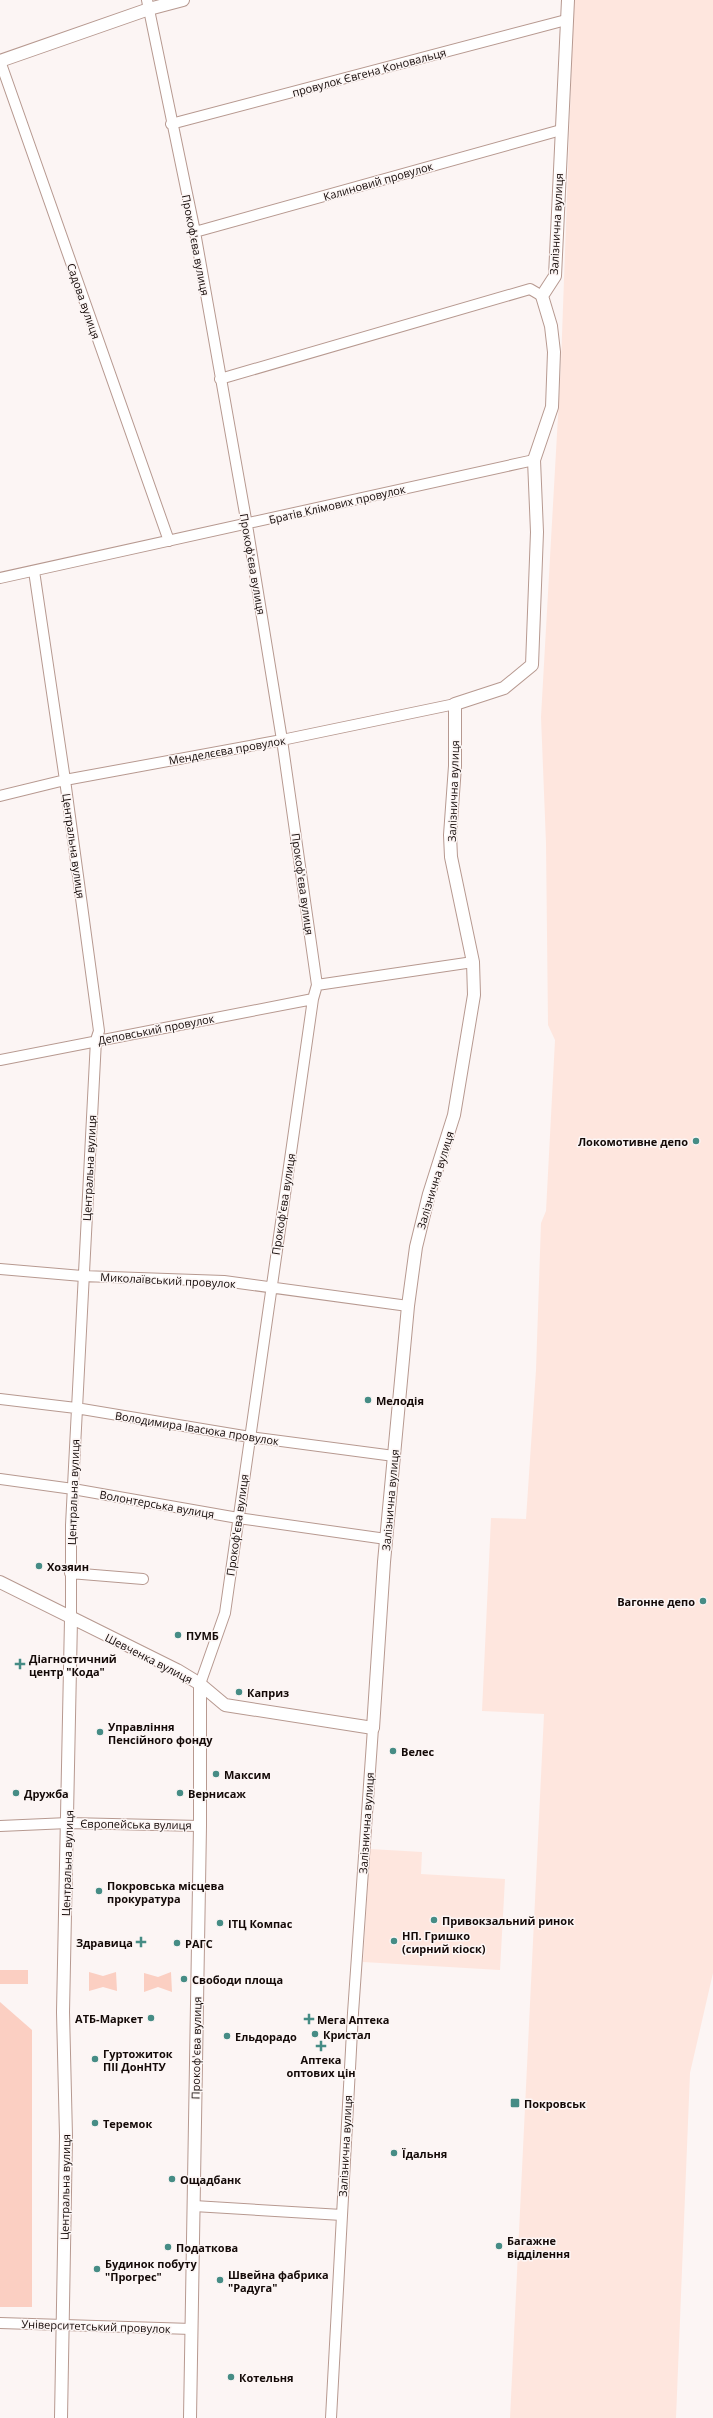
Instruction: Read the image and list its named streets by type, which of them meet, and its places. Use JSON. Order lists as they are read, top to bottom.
{
  "streets": {
    "street": [
      "провулок Євгена Коновальця",
      "Калиновий провулок",
      "Залізнична вулиця",
      "Прокоф'єва вулиця",
      "Садова вулиця",
      "Братів Клімових провулок",
      "Менделєєва провулок",
      "Центральна вулиця",
      "Деповський провулок",
      "Миколаївський провулок",
      "Володимира Івасюка провулок",
      "Волонтерська вулиця",
      "Шевченка вулиця",
      "Європейська вулиця",
      "Університетський провулок"
    ]
  },
  "crossings": [
    ["провулок Євгена Коновальця", "Залізнична вулиця"],
    ["провулок Євгена Коновальця", "Прокоф'єва вулиця"],
    ["Калиновий провулок", "Залізнична вулиця"],
    ["Калиновий провулок", "Прокоф'єва вулиця"],
    ["Залізнична вулиця", "Менделєєва провулок"],
    ["Залізнична вулиця", "Миколаївський провулок"],
    ["Залізнична вулиця", "Володимира Івасюка провулок"],
    ["Залізнична вулиця", "Волонтерська вулиця"],
    ["Залізнична вулиця", "Шевченка вулиця"],
    ["Прокоф'єва вулиця", "Братів Клімових провулок"],
    ["Прокоф'єва вулиця", "Менделєєва провулок"],
    ["Прокоф'єва вулиця", "Деповський провулок"],
    ["Прокоф'єва вулиця", "Миколаївський провулок"],
    ["Прокоф'єва вулиця", "Володимира Івасюка провулок"],
    ["Прокоф'єва вулиця", "Волонтерська вулиця"],
    ["Прокоф'єва вулиця", "Шевченка вулиця"],
    ["Прокоф'єва вулиця", "Європейська вулиця"],
    ["Прокоф'єва вулиця", "Університетський провулок"],
    ["Садова вулиця", "Братів Клімових провулок"],
    ["Братів Клімових провулок", "Центральна вулиця"],
    ["Менделєєва провулок", "Центральна вулиця"],
    ["Центральна вулиця", "Деповський провулок"],
    ["Центральна вулиця", "Миколаївський провулок"],
    ["Центральна вулиця", "Володимира Івасюка провулок"],
    ["Центральна вулиця", "Волонтерська вулиця"],
    ["Центральна вулиця", "Шевченка вулиця"],
    ["Центральна вулиця", "Європейська вулиця"],
    ["Центральна вулиця", "Університетський провулок"]
  ],
  "places": {
    "other": [
      "Локомотивне депо",
      "Мелодія",
      "Хозяин",
      "Вагонне депо",
      "ПУМБ",
      "Каприз",
      "Управління Пенсійного фонду",
      "Велес",
      "Максим",
      "Дружба",
      "Вернисаж",
      "Покровська місцева прокуратура",
      "Привокзальний ринок",
      "ІТЦ Компас",
      "НП. Гришко (сирний кіоск)",
      "РАГС",
      "Свободи площа",
      "АТБ-Маркет",
      "Кристал",
      "Ельдорадо",
      "Гуртожиток ПІІ ДонНТУ",
      "Теремок",
      "Їдальня",
      "Ощадбанк",
      "Багажне відділення",
      "Податкова",
      "Будинок побуту \"Прогрес\"",
      "Швейна фабрика \"Радуга\"",
      "Котельня"
    ],
    "health": [
      "Діагностичний центр \"Кода\"",
      "Здравица",
      "Мега Аптека",
      "Аптека оптових цін"
    ],
    "transit": ["Покровськ"]
  }
}
